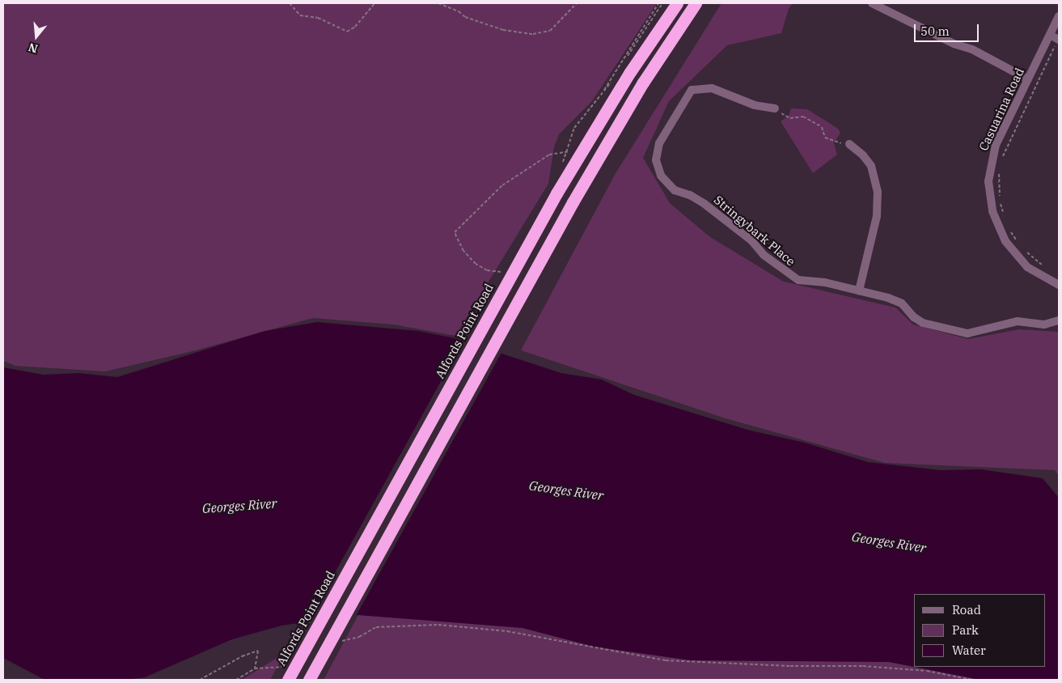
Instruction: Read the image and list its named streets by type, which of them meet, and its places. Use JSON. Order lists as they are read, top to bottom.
{
  "streets": {
    "highway": ["Alfords Point Road"],
    "street": ["Casuarina Road", "Stringybark Place"]
  },
  "water": ["Georges River"],
  "legend": ["Road", "Park", "Water"],
  "scale_bar": "50 m",
  "north": "bottom"
}
